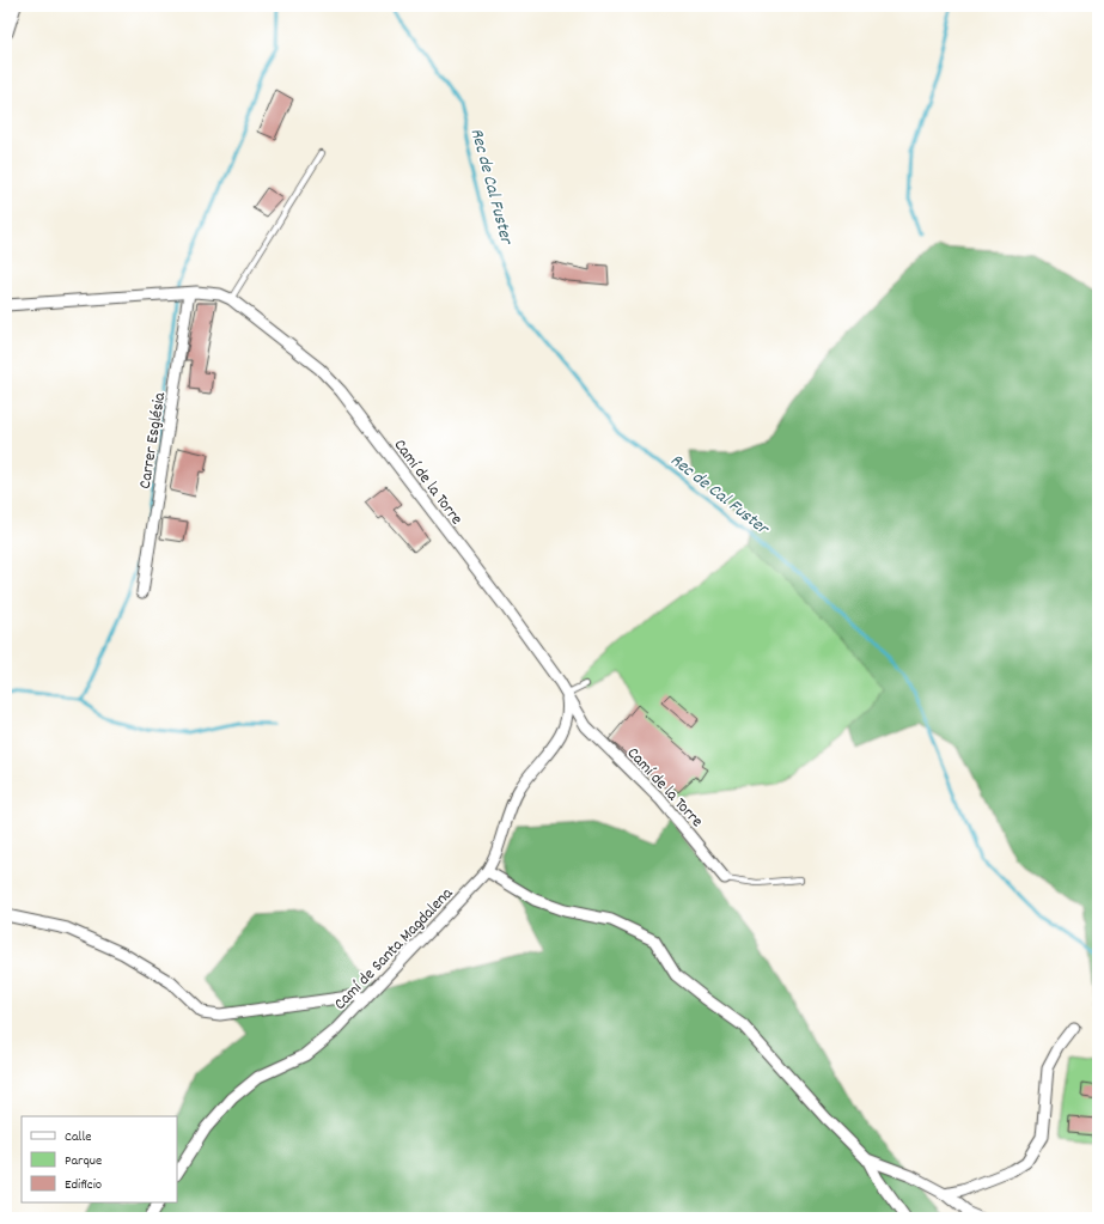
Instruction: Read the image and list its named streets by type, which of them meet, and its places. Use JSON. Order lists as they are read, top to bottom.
{
  "streets": {
    "street": ["Carrer Església", "Camí de la Torre", "Camí de Santa Magdalena"]
  },
  "crossings": [
    ["Carrer Església", "Camí de la Torre"],
    ["Camí de la Torre", "Camí de Santa Magdalena"]
  ],
  "water": ["Rec de Cal Fuster"],
  "legend": ["Calle", "Parque", "Edificio"]
}
